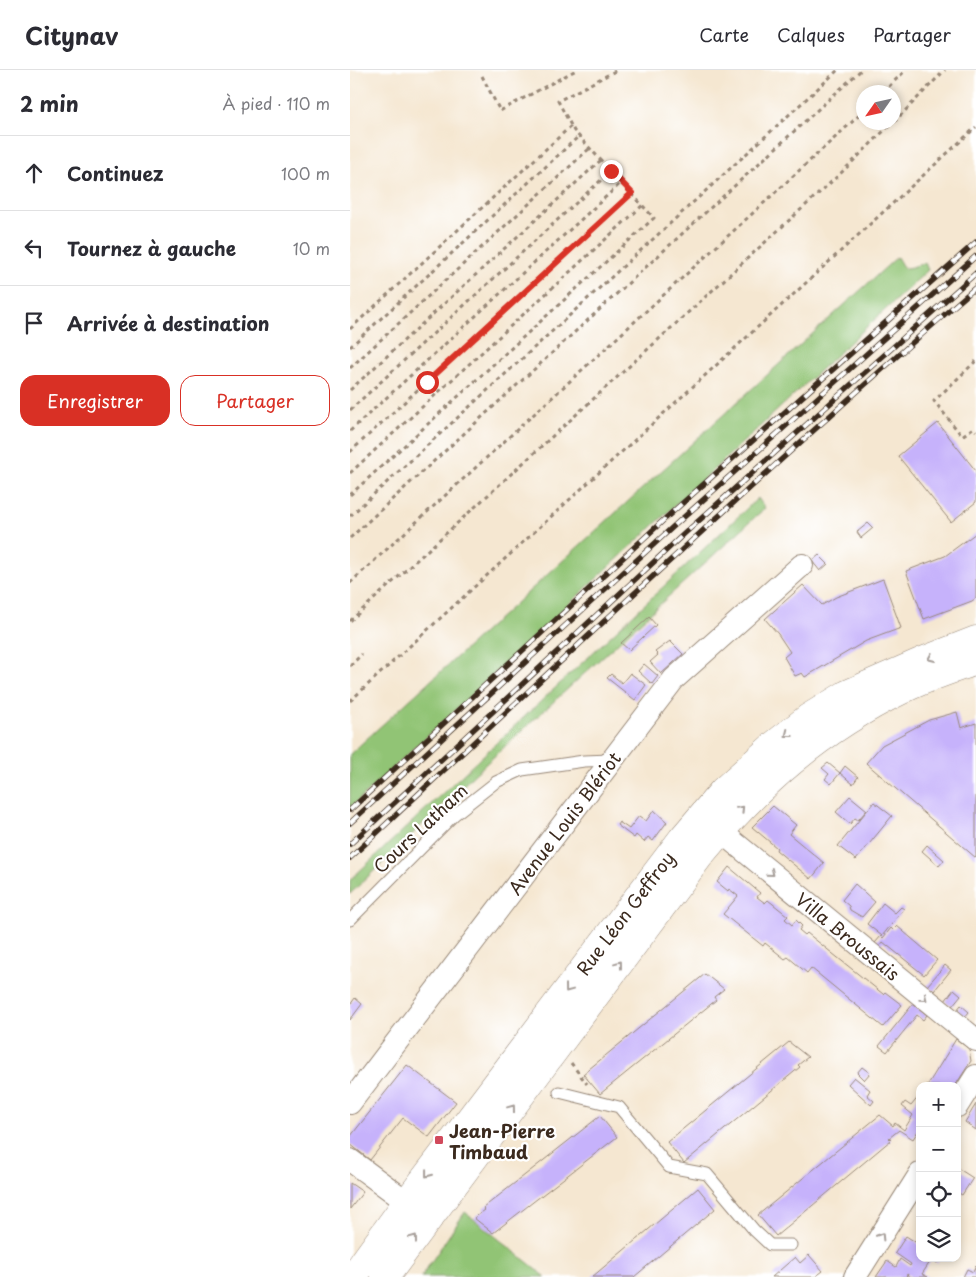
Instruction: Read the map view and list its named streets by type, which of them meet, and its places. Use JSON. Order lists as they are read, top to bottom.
{
  "streets": {
    "street": ["Avenue Louis Blériot", "Rue Léon Geffroy", "Villa Broussais"],
    "lane": ["Cours Latham"]
  },
  "crossings": [
    ["Avenue Louis Blériot", "Cours Latham"],
    ["Rue Léon Geffroy", "Villa Broussais"]
  ],
  "one_way": ["Villa Broussais"],
  "places": {
    "transit": ["Jean-Pierre Timbaud"]
  },
  "north": "bottom left",
  "page": {
    "header": "Citynav",
    "nav": ["Carte", "Calques", "Partager"],
    "heading": ["2 min", "À pied · 110 m"],
    "list": [
      ["Continuez", "100 m"],
      ["Tournez à gauche", "10 m"],
      "Arrivée à destination"
    ],
    "buttons": ["Enregistrer", "Partager"],
    "map_buttons": ["+", "−"]
  }
}
